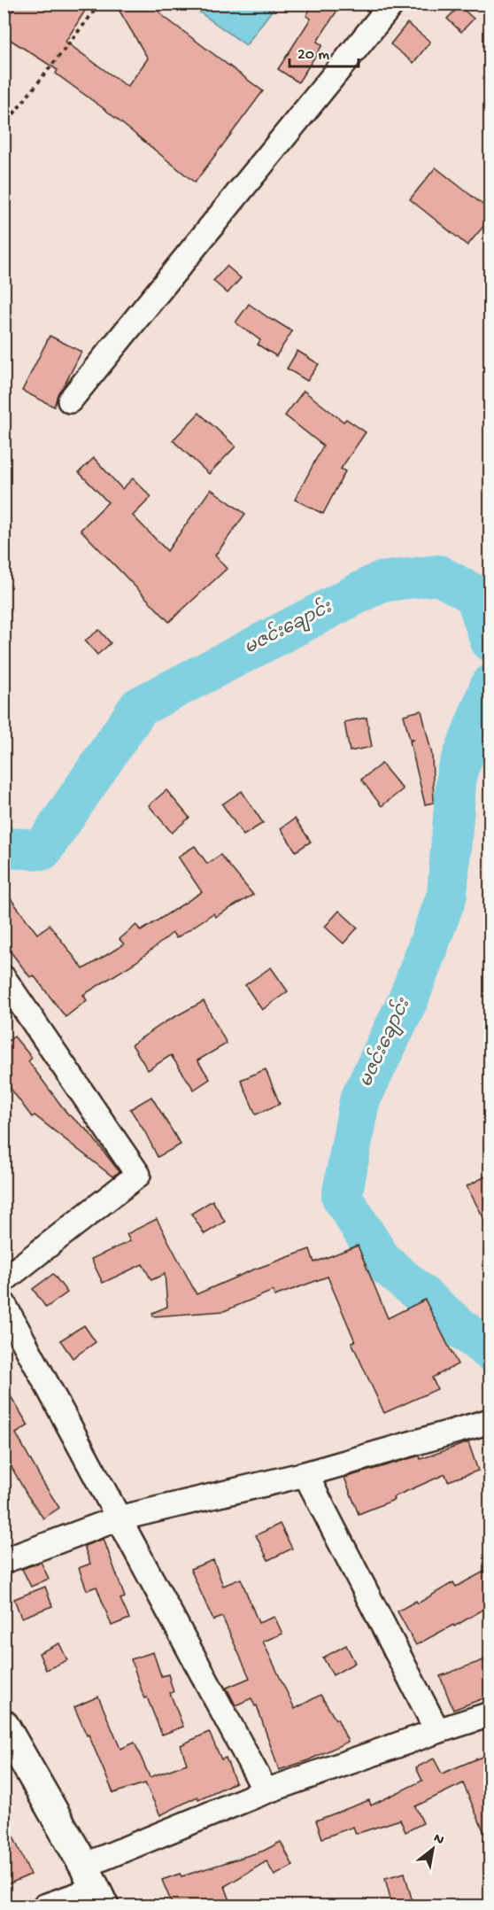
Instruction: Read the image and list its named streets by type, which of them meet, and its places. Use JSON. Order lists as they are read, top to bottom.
{
  "water": ["မဇင်းချောင်း"],
  "scale_bar": "20 m",
  "north": "top right"
}
